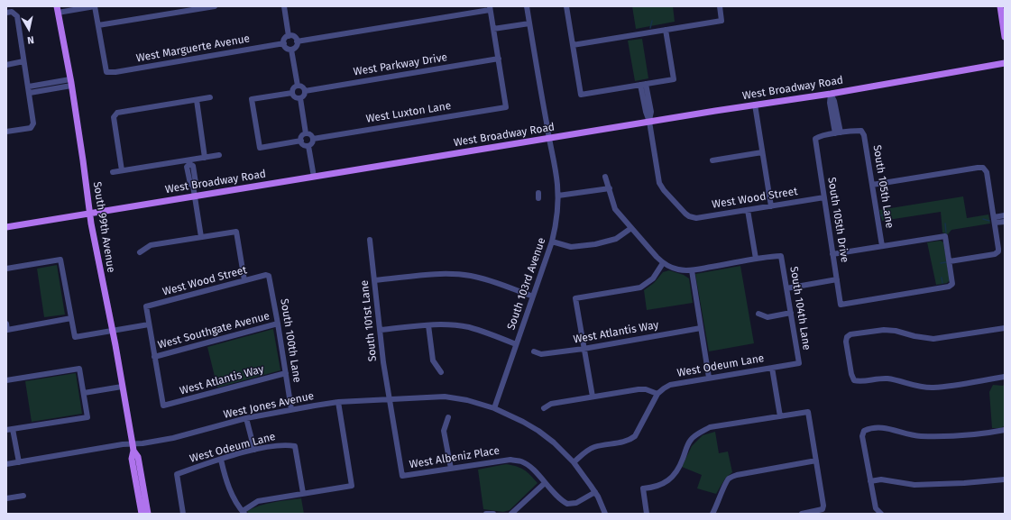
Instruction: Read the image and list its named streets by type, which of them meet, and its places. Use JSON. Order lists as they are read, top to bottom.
{
  "streets": {
    "main road": ["West Broadway Road", "South 99th Avenue"],
    "street": [
      "West Marguerte Avenue",
      "West Parkway Drive",
      "West Luxton Lane",
      "South 105th Lane",
      "West Wood Street",
      "South 105th Drive",
      "South 103rd Avenue",
      "South 104th Lane",
      "South 101st Lane",
      "West Southgate Avenue",
      "West Atlantis Way",
      "South 100th Lane",
      "West Odeum Lane",
      "West Jones Avenue",
      "West Albeniz Place"
    ]
  },
  "crossings": [
    ["West Parkway Drive", "West Luxton Lane"],
    ["West Broadway Road", "West Wood Street"],
    ["West Broadway Road", "South 99th Avenue"],
    ["West Broadway Road", "South 103rd Avenue"],
    ["South 105th Lane", "South 105th Drive"],
    ["West Wood Street", "South 105th Drive"],
    ["West Wood Street", "South 100th Lane"],
    ["South 99th Avenue", "West Jones Avenue"],
    ["South 103rd Avenue", "West Jones Avenue"],
    ["South 104th Lane", "West Odeum Lane"],
    ["South 101st Lane", "West Jones Avenue"],
    ["South 101st Lane", "West Albeniz Place"],
    ["West Southgate Avenue", "West Atlantis Way"],
    ["West Southgate Avenue", "South 100th Lane"],
    ["West Atlantis Way", "South 100th Lane"],
    ["South 100th Lane", "West Jones Avenue"]
  ],
  "north": "bottom"
}
